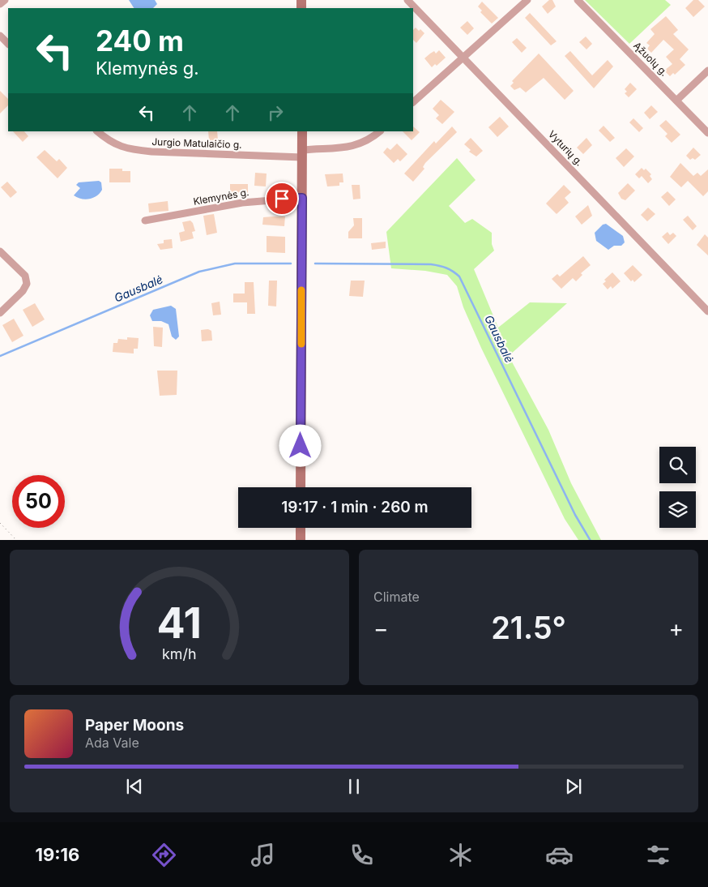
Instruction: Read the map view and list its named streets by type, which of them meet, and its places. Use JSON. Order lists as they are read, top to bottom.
{
  "streets": {
    "street": [
      "Ąžuolų g.",
      "Jurgio Matulaičio g.",
      "Vyturių g.",
      "Klemynės g."
    ]
  },
  "water": ["Gausbalė"],
  "page": {
    "turn": ["240 m", "Klemynės g."],
    "limit": "50",
    "trip": "19:17 · 1 min · 260 m",
    "tile": "Climate",
    "heat": ["−", "21.5°", "+"],
    "song": ["Paper Moons", "Ada Vale"],
    "tabs": "19:16",
    "gauge": ["41", "km/h"]
  }
}
